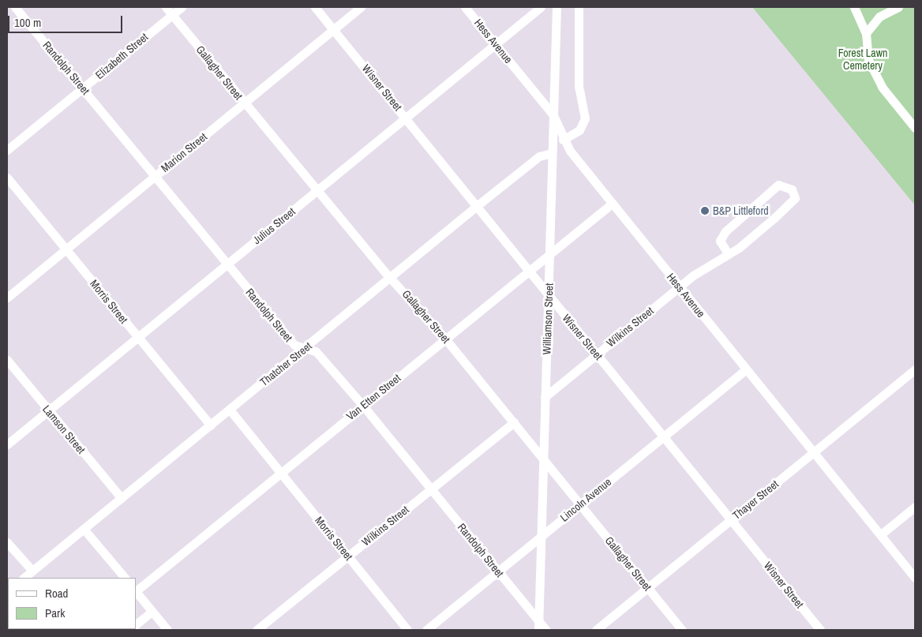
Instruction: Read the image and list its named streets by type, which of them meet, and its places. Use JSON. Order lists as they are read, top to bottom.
{
  "streets": {
    "street": [
      "Hess Avenue",
      "Elizabeth Street",
      "Randolph Street",
      "Gallagher Street",
      "Wisner Street",
      "Marion Street",
      "Julius Street",
      "Morris Street",
      "Williamson Street",
      "Wilkins Street",
      "Thatcher Street",
      "Van Etten Street",
      "Lamson Street",
      "Lincoln Avenue",
      "Thayer Street"
    ]
  },
  "crossings": [
    ["Hess Avenue", "Julius Street"],
    ["Hess Avenue", "Williamson Street"],
    ["Hess Avenue", "Wilkins Street"],
    ["Hess Avenue", "Van Etten Street"],
    ["Hess Avenue", "Lincoln Avenue"],
    ["Hess Avenue", "Thayer Street"],
    ["Elizabeth Street", "Randolph Street"],
    ["Elizabeth Street", "Gallagher Street"],
    ["Randolph Street", "Marion Street"],
    ["Randolph Street", "Julius Street"],
    ["Randolph Street", "Williamson Street"],
    ["Randolph Street", "Wilkins Street"],
    ["Randolph Street", "Thatcher Street"],
    ["Randolph Street", "Van Etten Street"],
    ["Randolph Street", "Lincoln Avenue"],
    ["Gallagher Street", "Marion Street"],
    ["Gallagher Street", "Julius Street"],
    ["Gallagher Street", "Williamson Street"],
    ["Gallagher Street", "Wilkins Street"],
    ["Gallagher Street", "Thatcher Street"],
    ["Gallagher Street", "Van Etten Street"],
    ["Gallagher Street", "Lincoln Avenue"],
    ["Gallagher Street", "Thayer Street"],
    ["Wisner Street", "Marion Street"],
    ["Wisner Street", "Julius Street"],
    ["Wisner Street", "Williamson Street"],
    ["Wisner Street", "Wilkins Street"],
    ["Wisner Street", "Thatcher Street"],
    ["Wisner Street", "Van Etten Street"],
    ["Wisner Street", "Lincoln Avenue"],
    ["Wisner Street", "Thayer Street"],
    ["Marion Street", "Morris Street"],
    ["Julius Street", "Morris Street"],
    ["Julius Street", "Lamson Street"],
    ["Morris Street", "Wilkins Street"],
    ["Morris Street", "Thatcher Street"],
    ["Morris Street", "Van Etten Street"],
    ["Williamson Street", "Wilkins Street"],
    ["Williamson Street", "Thatcher Street"],
    ["Williamson Street", "Van Etten Street"],
    ["Williamson Street", "Lincoln Avenue"],
    ["Thatcher Street", "Lamson Street"]
  ],
  "parks": ["Forest Lawn Cemetery"],
  "places": ["B&P Littleford"],
  "legend": ["Road", "Park"],
  "scale_bar": "100 m"
}
